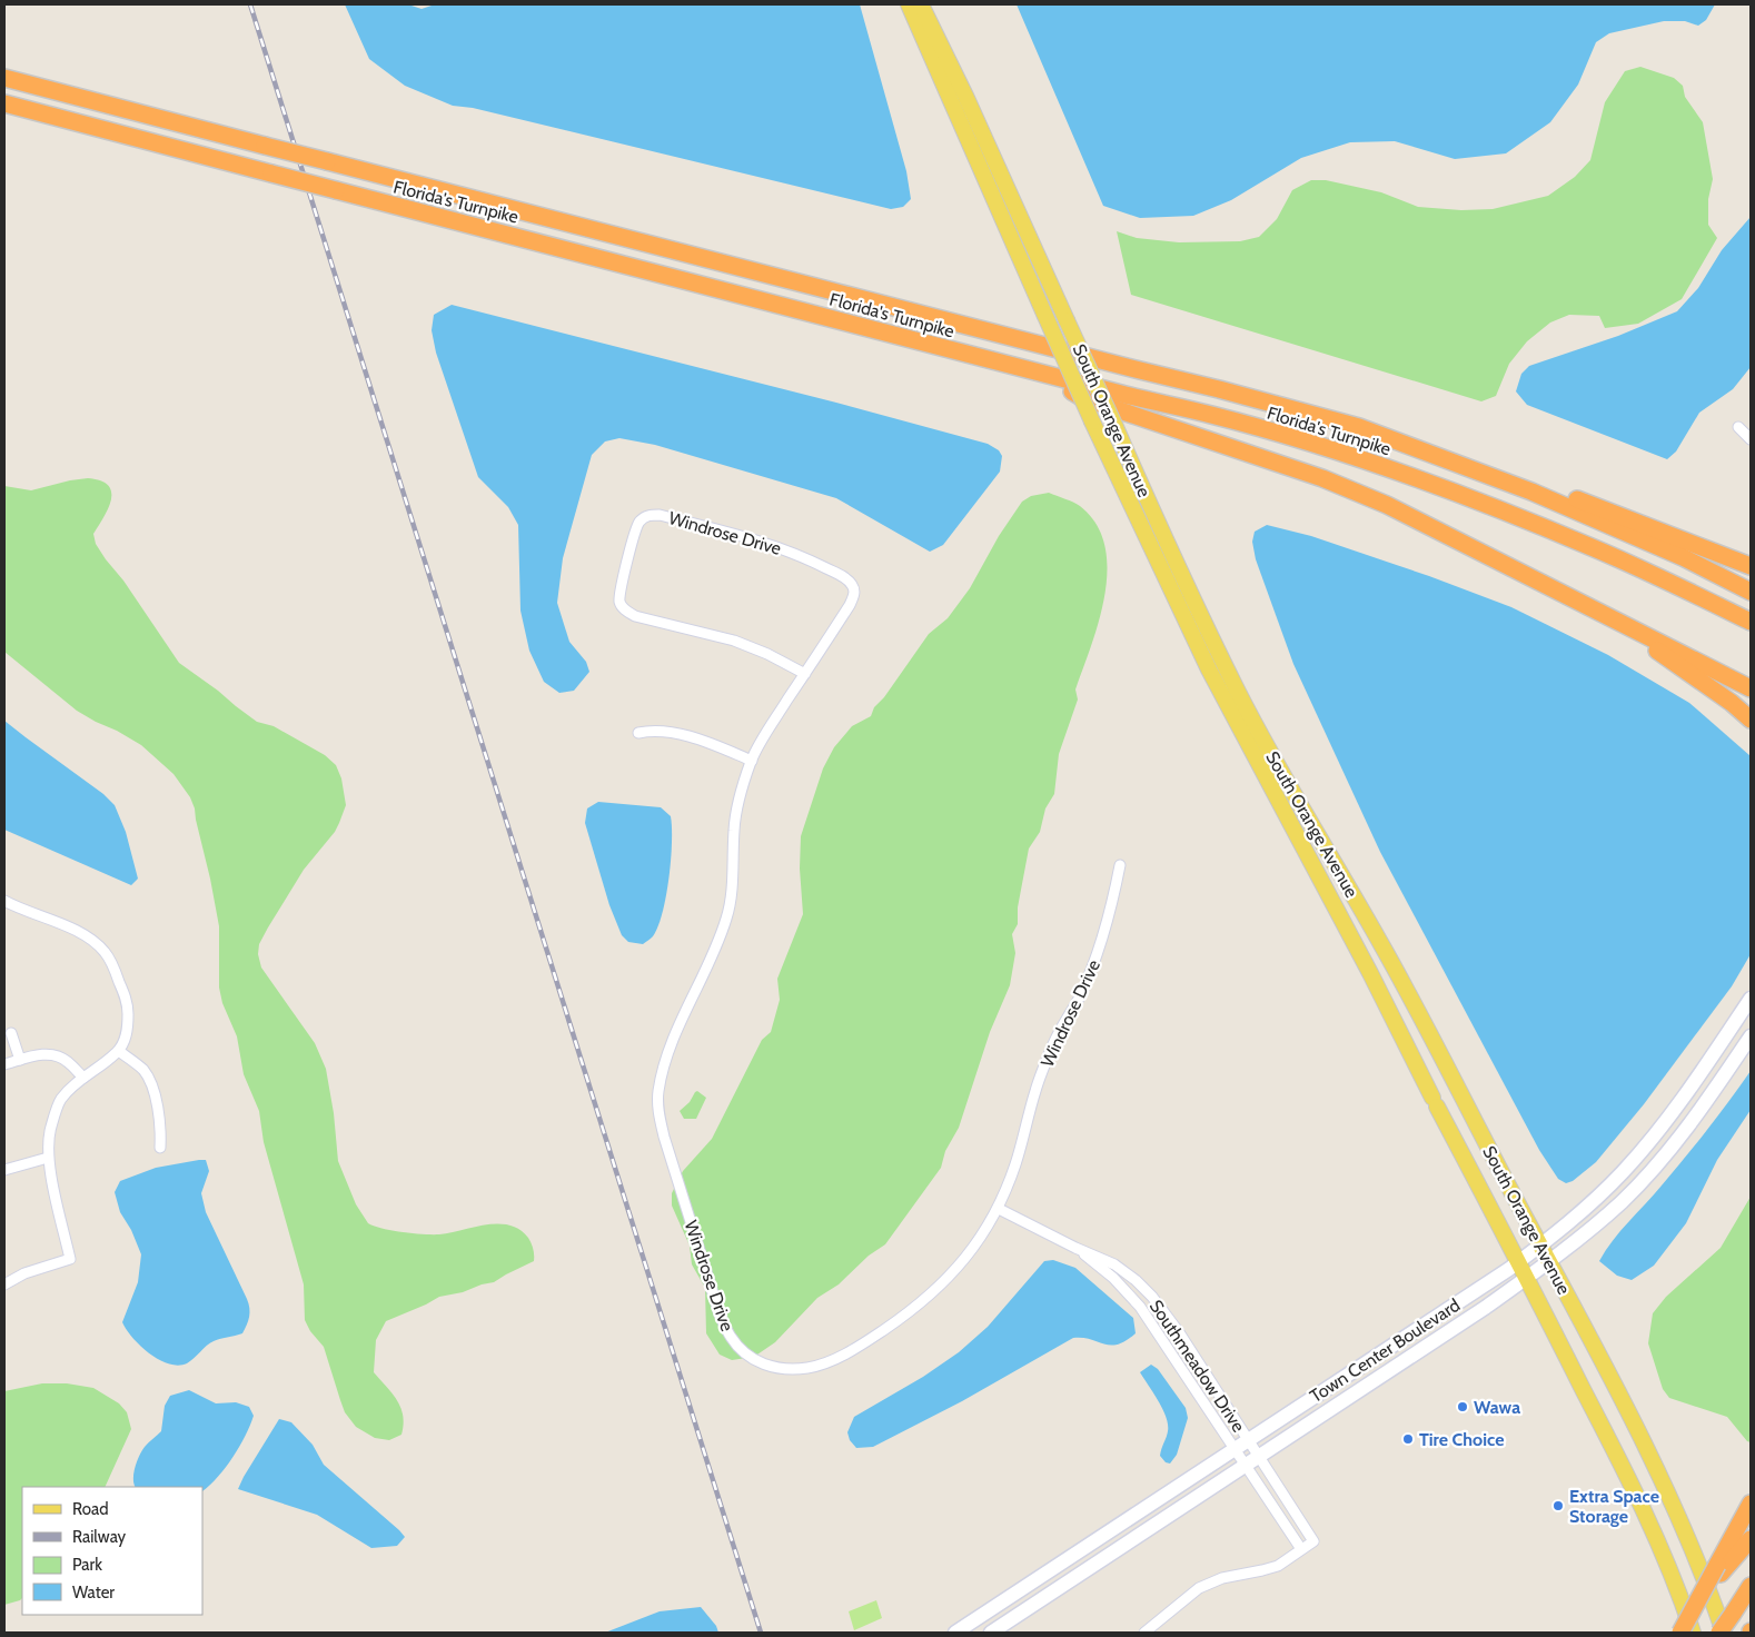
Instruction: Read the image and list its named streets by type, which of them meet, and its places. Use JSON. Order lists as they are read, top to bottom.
{
  "streets": {
    "highway": ["Florida's Turnpike"],
    "main road": ["South Orange Avenue", "Town Center Boulevard"],
    "street": ["Windrose Drive", "Southmeadow Drive"]
  },
  "crossings": [
    ["South Orange Avenue", "Town Center Boulevard"],
    ["Windrose Drive", "Southmeadow Drive"],
    ["Town Center Boulevard", "Southmeadow Drive"]
  ],
  "places": ["Wawa", "Tire Choice", "Extra Space Storage"],
  "legend": [
    "Road",
    "Railway",
    "Park",
    "Water"
  ]
}
